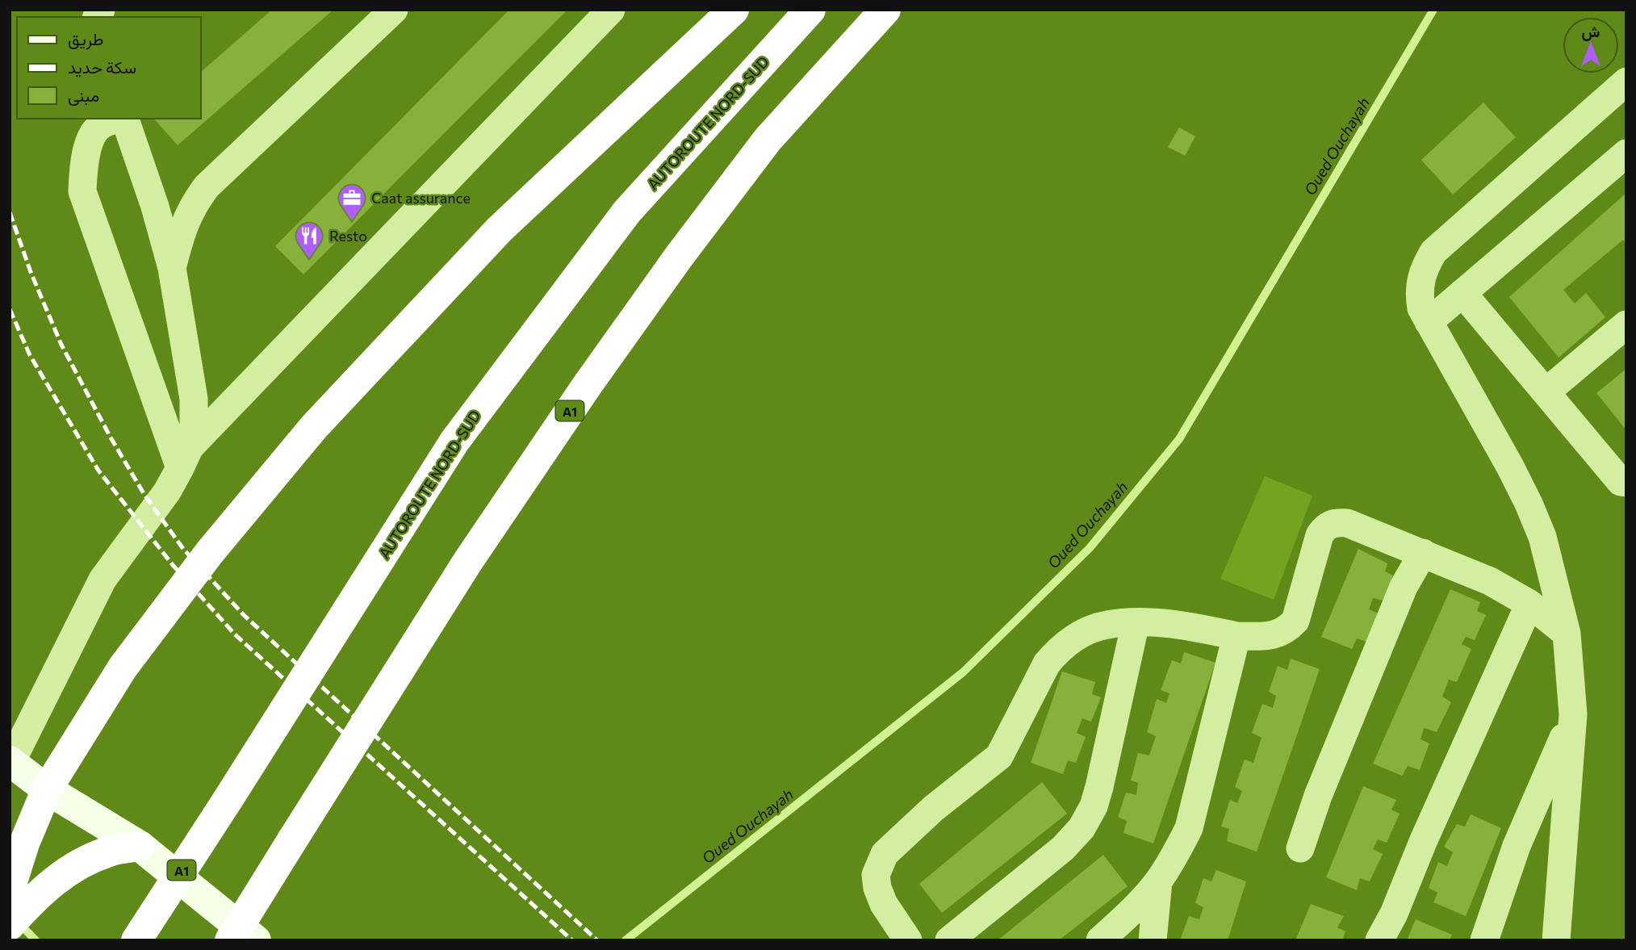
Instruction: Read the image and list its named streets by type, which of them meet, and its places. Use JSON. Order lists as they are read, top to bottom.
{
  "streets": {
    "highway": ["AUTOROUTE NORD-SUD", "A1"]
  },
  "water": ["Oued Ouchayah"],
  "places": {
    "office": ["Caat assurance"],
    "restaurant": ["Resto"]
  },
  "legend": ["طريق", "سكة حديد", "مبنى"],
  "north": "top"
}
